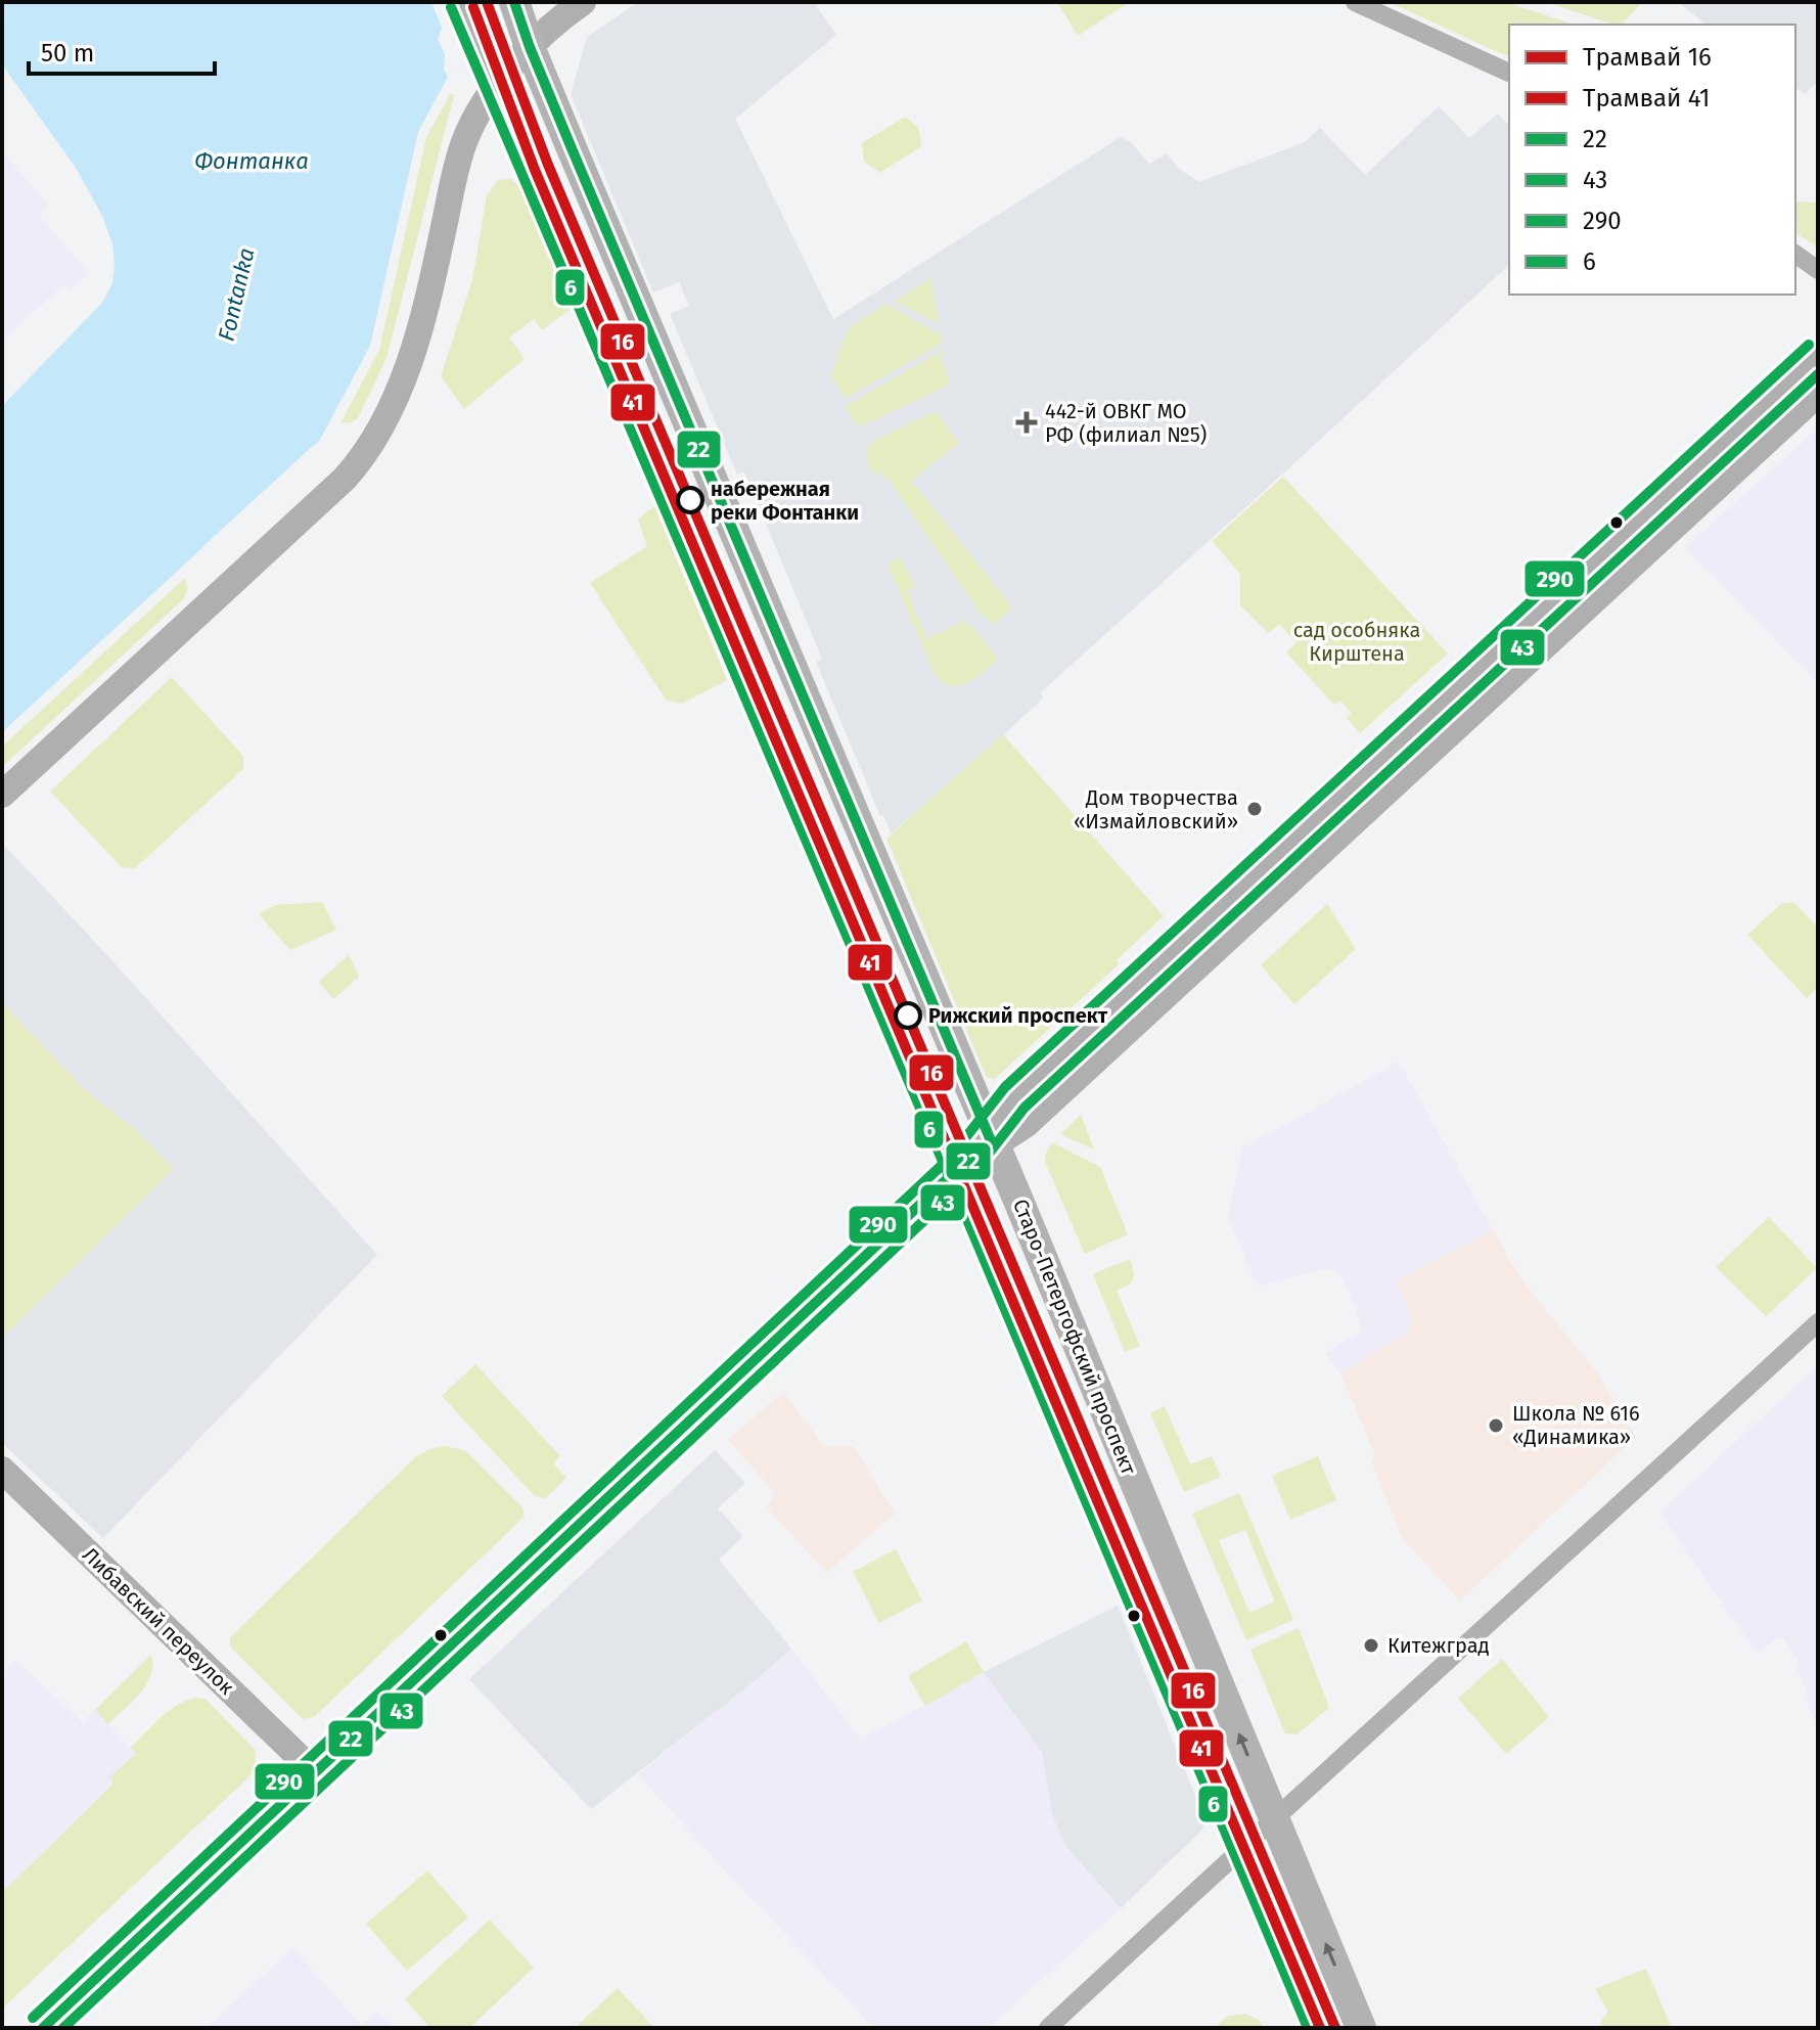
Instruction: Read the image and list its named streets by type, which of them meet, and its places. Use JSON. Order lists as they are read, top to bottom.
{
  "streets": {
    "main road": ["Старо-Петергофский проспект"],
    "street": ["Либавский переулок"]
  },
  "water": ["Фонтанка", "Fontanka"],
  "parks": ["сад особняка Кирштена"],
  "places": {
    "health": ["442-й ОВКГ МО РФ (филиал №5)"],
    "other": [
      "набережная реки Фонтанки",
      "Дом творчества «Измайловский»",
      "Рижский проспект",
      "Школа № 616 «Динамика»",
      "Китежград"
    ]
  },
  "lines": [
    "tram line 16",
    "transit line 22",
    "tram line 41",
    "transit line 6",
    "transit line 290",
    "transit line 43"
  ],
  "legend": [
    "Трамвай 16",
    "Трамвай 41",
    "22",
    "43",
    "290",
    "6"
  ],
  "scale_bar": "50 m"
}
